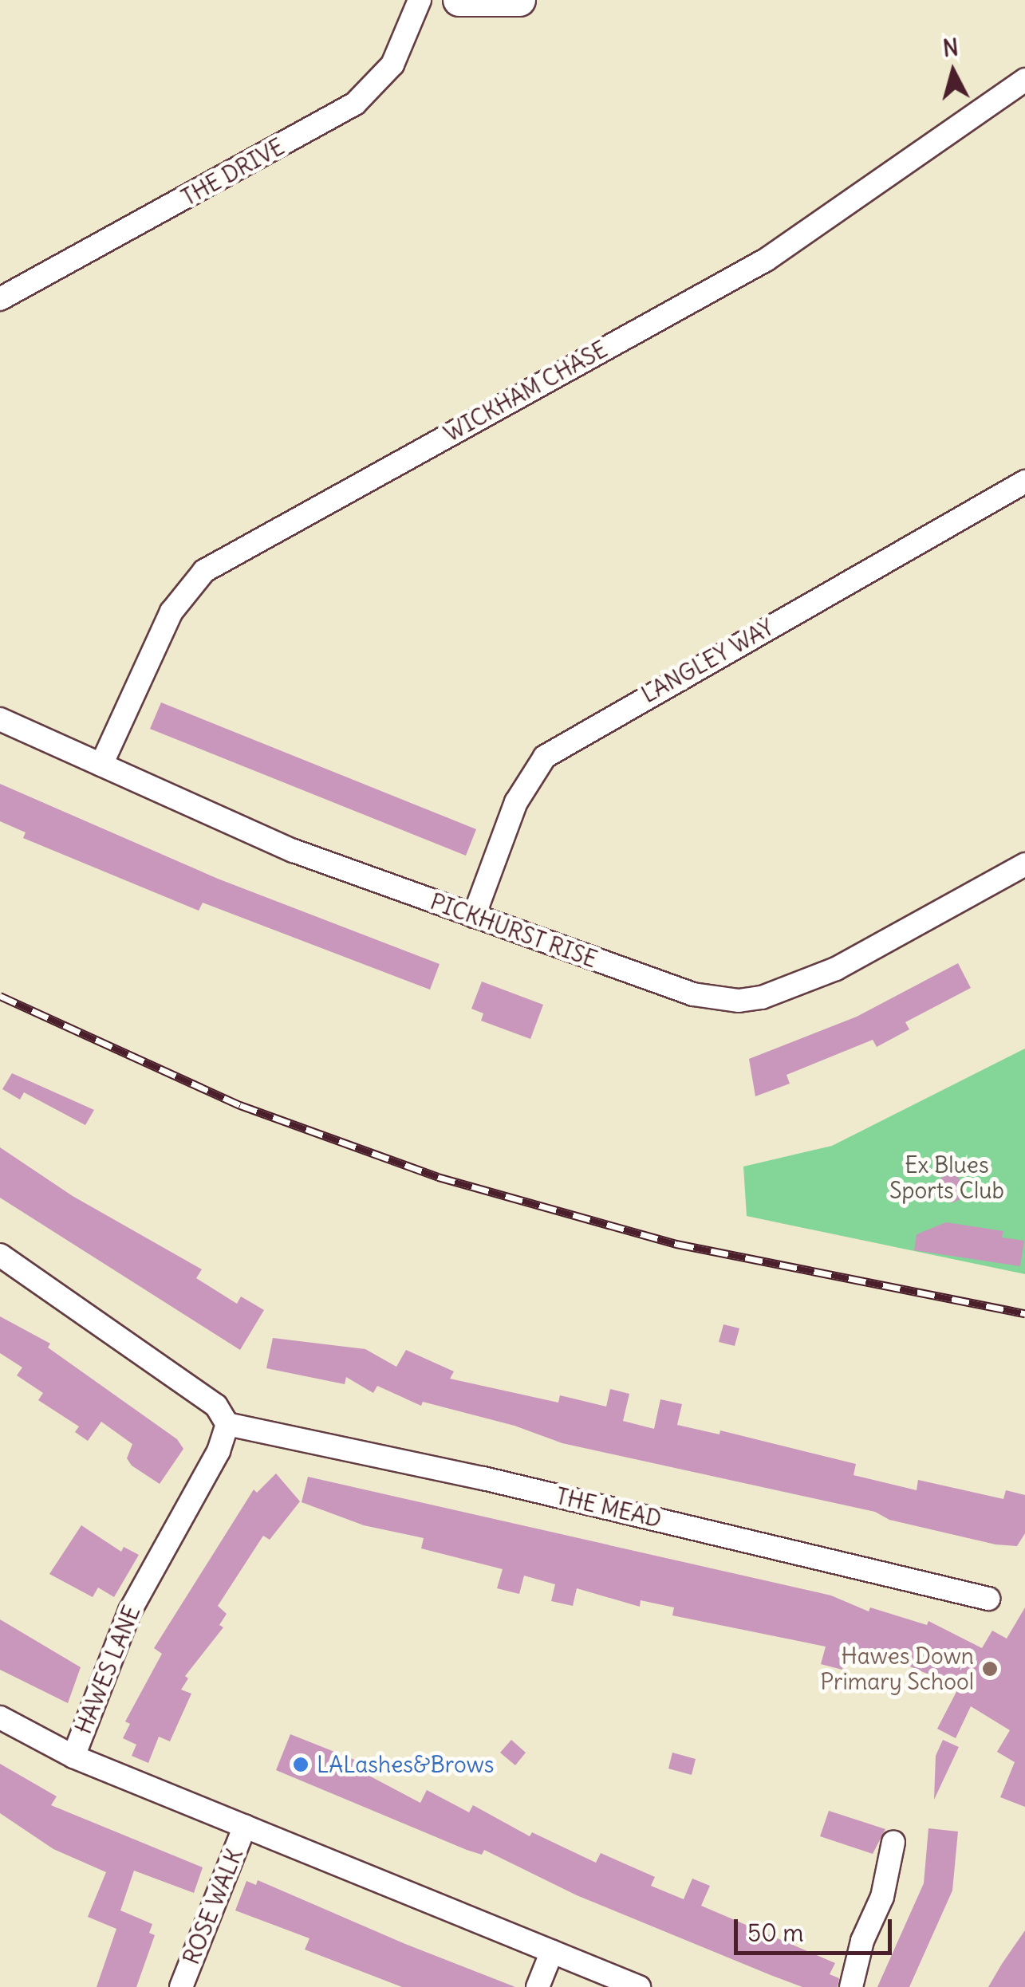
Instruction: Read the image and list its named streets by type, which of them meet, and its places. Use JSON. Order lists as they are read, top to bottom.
{
  "streets": {
    "street": [
      "THE DRIVE",
      "WICKHAM CHASE",
      "LANGLEY WAY",
      "PICKHURST RISE",
      "THE MEAD",
      "HAWES LANE",
      "ROSE WALK"
    ]
  },
  "crossings": [
    ["WICKHAM CHASE", "PICKHURST RISE"],
    ["LANGLEY WAY", "PICKHURST RISE"],
    ["THE MEAD", "HAWES LANE"],
    ["HAWES LANE", "ROSE WALK"]
  ],
  "parks": ["Ex Blues Sports Club"],
  "places": ["Hawes Down Primary School", "LALashes&Brows"],
  "scale_bar": "50 m",
  "north": "top"
}
